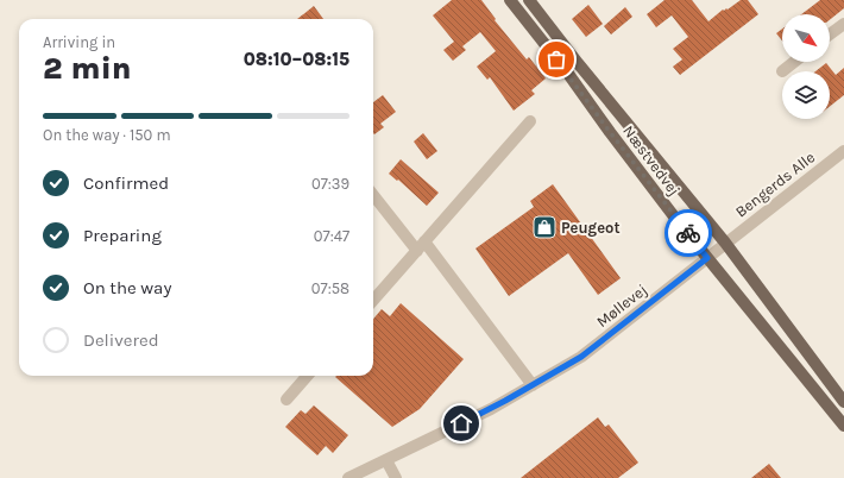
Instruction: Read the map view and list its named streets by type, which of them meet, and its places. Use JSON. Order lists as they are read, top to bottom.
{
  "streets": {
    "main road": ["Næstvedvej"],
    "street": ["Bengerds Alle", "Møllevej"]
  },
  "crossings": [
    ["Næstvedvej", "Bengerds Alle"],
    ["Næstvedvej", "Møllevej"],
    ["Bengerds Alle", "Møllevej"]
  ],
  "places": {
    "shop": ["Peugeot"]
  },
  "north": "bottom right",
  "page": {
    "heading": ["2 min", "Arriving in", "08:10–08:15"],
    "bar": "On the way · 150 m",
    "list": [
      ["Confirmed", "07:39"],
      ["Preparing", "07:47"],
      ["On the way", "07:58"],
      "Delivered"
    ]
  }
}
